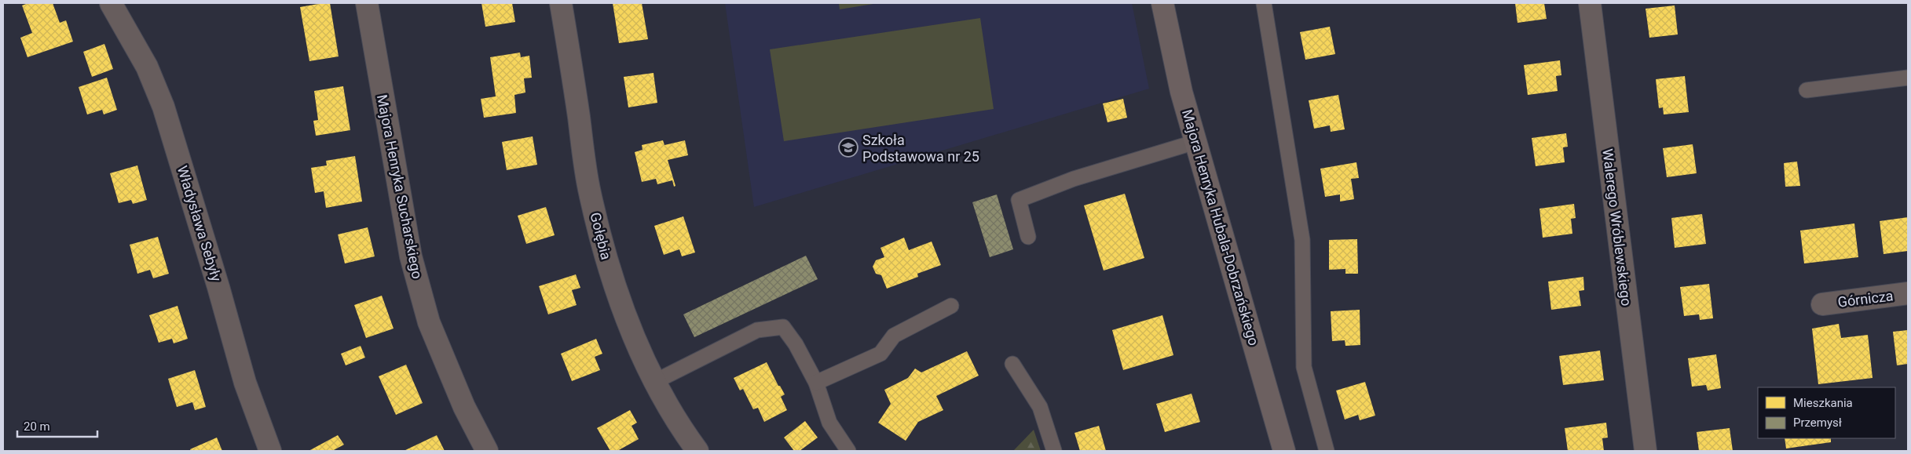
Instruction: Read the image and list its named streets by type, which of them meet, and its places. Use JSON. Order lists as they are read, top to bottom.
{
  "streets": {
    "street": [
      "Majora Henryka Sucharskiego",
      "Władysława Sebyły",
      "Majora Henryka Hubala-Dobrzańskiego",
      "Walerego Wróblewskiego",
      "Gołębia",
      "Górnicza"
    ]
  },
  "places": {
    "school or university": ["Szkoła Podstawowa nr 25"]
  },
  "legend": ["Mieszkania", "Przemysł"],
  "scale_bar": "20 m"
}
